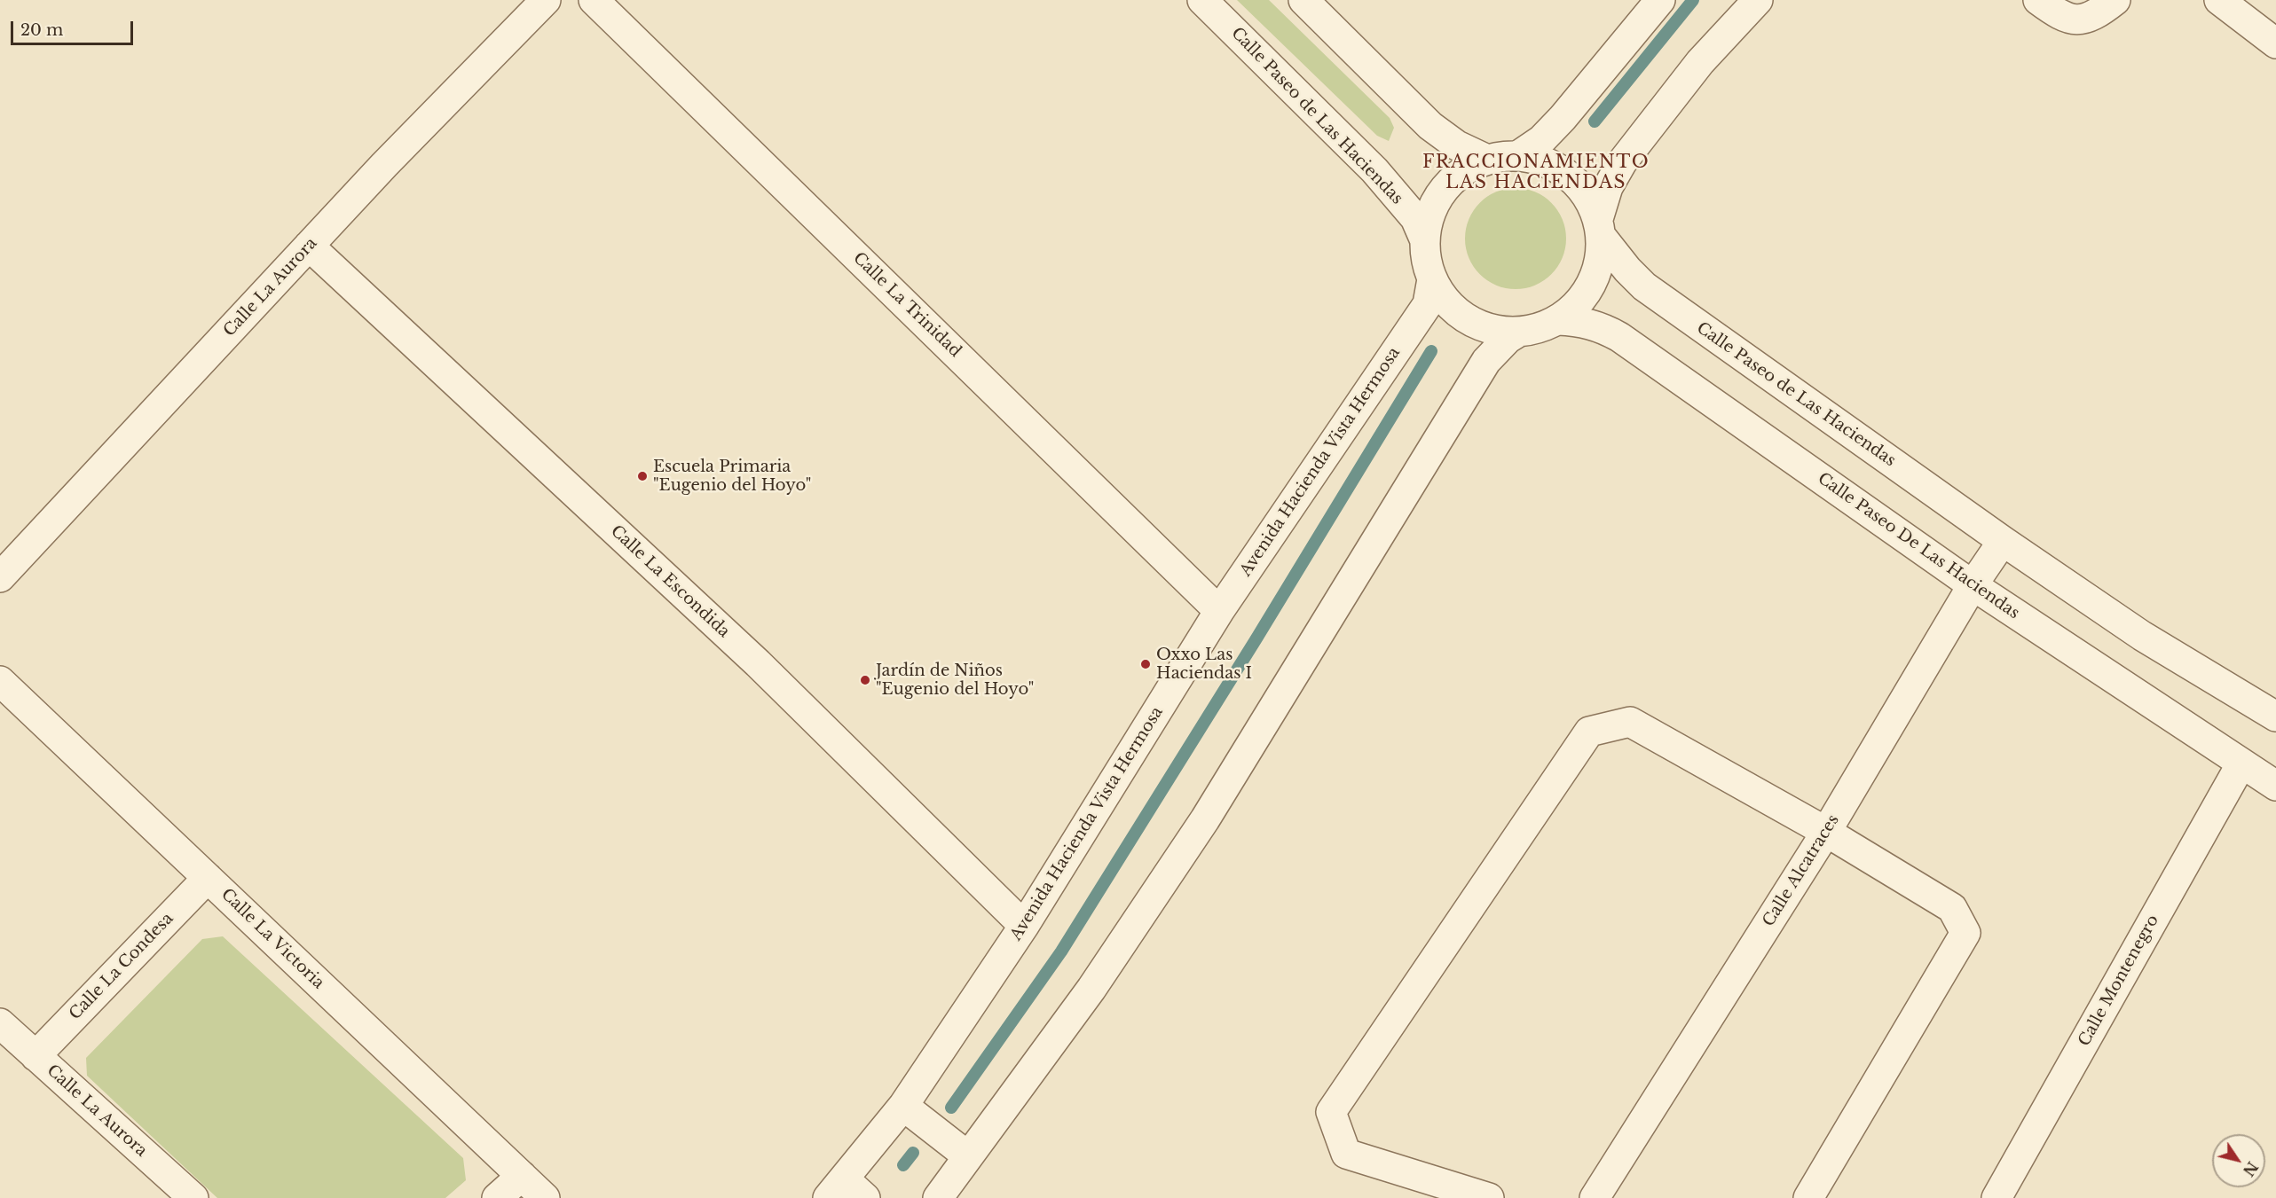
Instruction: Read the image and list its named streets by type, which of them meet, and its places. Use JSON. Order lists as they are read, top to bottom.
{
  "streets": {
    "street": [
      "Calle Paseo de Las Haciendas",
      "Calle La Aurora",
      "Calle La Trinidad",
      "Avenida Hacienda Vista Hermosa",
      "Calle Paseo De Las Haciendas",
      "Calle La Escondida",
      "Calle Alcatraces",
      "Calle La Victoria",
      "Calle La Condesa",
      "Calle Montenegro"
    ]
  },
  "crossings": [
    ["Calle Paseo de Las Haciendas", "Avenida Hacienda Vista Hermosa"],
    ["Calle Paseo de Las Haciendas", "Calle Paseo De Las Haciendas"],
    ["Calle Paseo de Las Haciendas", "Calle Alcatraces"],
    ["Calle La Aurora", "Calle La Escondida"],
    ["Calle La Aurora", "Calle La Condesa"],
    ["Calle La Trinidad", "Avenida Hacienda Vista Hermosa"],
    ["Avenida Hacienda Vista Hermosa", "Calle Paseo De Las Haciendas"],
    ["Avenida Hacienda Vista Hermosa", "Calle La Escondida"],
    ["Calle Paseo De Las Haciendas", "Calle Alcatraces"],
    ["Calle Paseo De Las Haciendas", "Calle Montenegro"],
    ["Calle La Victoria", "Calle La Condesa"]
  ],
  "districts": ["FRACCIONAMIENTO LAS HACIENDAS"],
  "places": ["Escuela Primaria \"Eugenio del Hoyo\"", "Oxxo Las Haciendas I", "Jardín de Niños \"Eugenio del Hoyo\""],
  "scale_bar": "20 m",
  "north": "bottom right"
}
